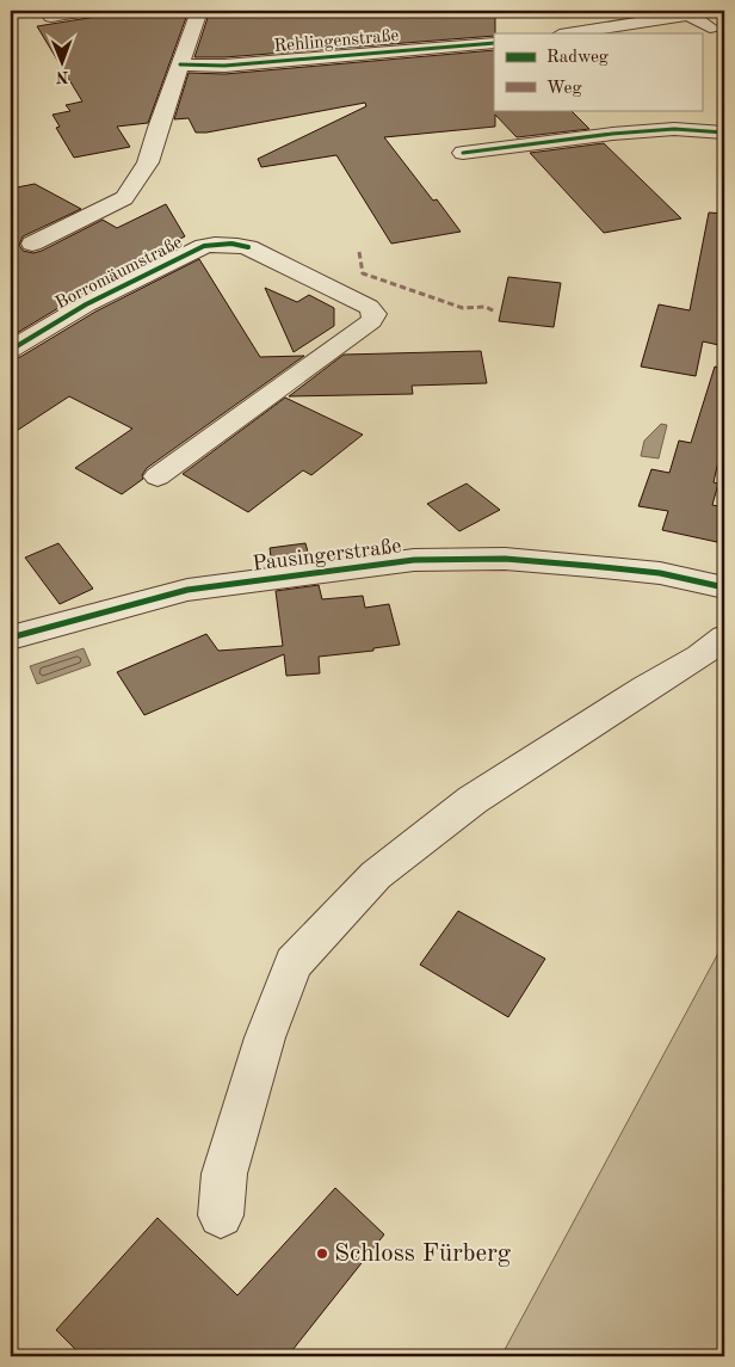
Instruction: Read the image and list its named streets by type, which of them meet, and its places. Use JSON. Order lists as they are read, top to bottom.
{
  "streets": {
    "street": ["Rehlingenstraße", "Borromäumstraße", "Pausingerstraße"]
  },
  "places": ["Schloss Fürberg"],
  "legend": ["Radweg", "Weg"],
  "north": "bottom"
}
